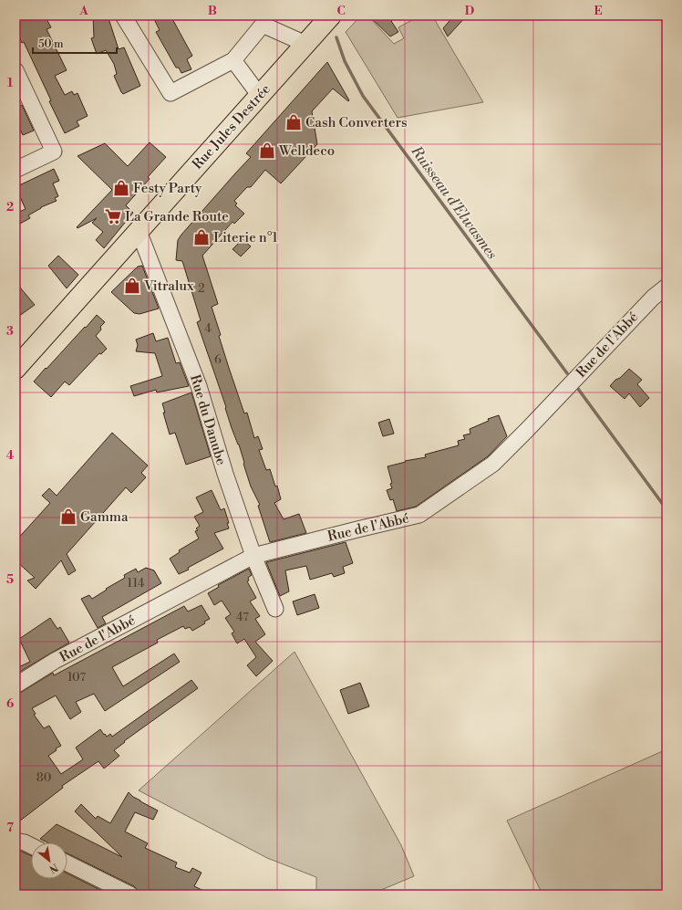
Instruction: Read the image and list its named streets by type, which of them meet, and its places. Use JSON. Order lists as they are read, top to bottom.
{
  "streets": {
    "main road": ["Rue Jules Destrée"],
    "street": ["Rue de l'Abbé", "Rue du Danube"]
  },
  "crossings": [
    ["Rue Jules Destrée", "Rue du Danube"],
    ["Rue de l'Abbé", "Rue du Danube"]
  ],
  "water": ["Ruisseau d'Elwasmes"],
  "places": {
    "shop": [
      "Cash Converters",
      "Welldeco",
      "Festy Party",
      "Literie n°1",
      "Vitralux",
      "Gamma"
    ],
    "supermarket": ["La Grande Route"]
  },
  "house_numbers": [
    "2",
    "4",
    "6",
    "114",
    "47",
    "107",
    "80"
  ],
  "scale_bar": "50 m",
  "north": "bottom right",
  "grid": {
    "columns": [
      "A",
      "B",
      "C",
      "D",
      "E"
    ],
    "rows": [
      "1",
      "2",
      "3",
      "4",
      "5",
      "6",
      "7"
    ]
  }
}
